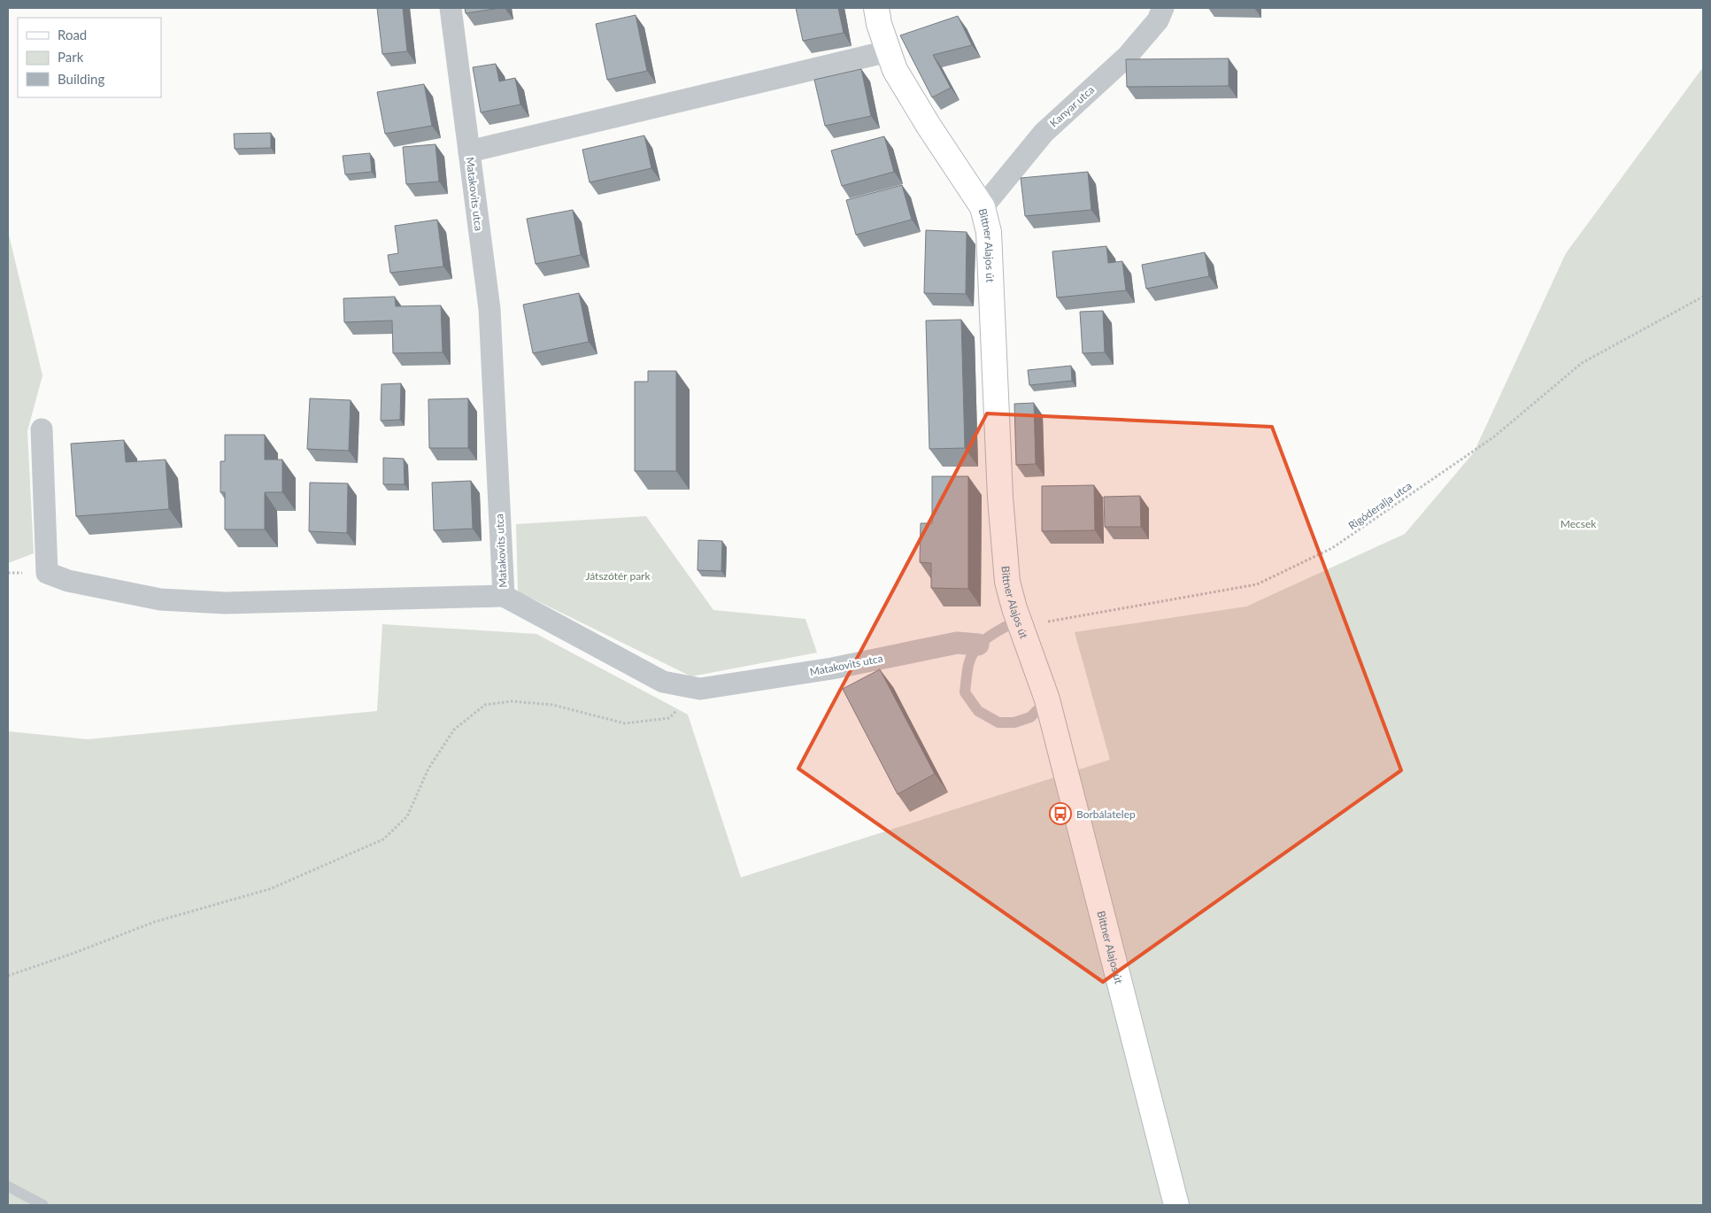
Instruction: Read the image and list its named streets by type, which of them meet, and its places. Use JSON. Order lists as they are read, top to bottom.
{
  "streets": {
    "street": ["Kanyar utca", "Matakovits utca", "Bittner Alajos út"],
    "path": ["Rigóderalja utca"]
  },
  "crossings": [
    ["Kanyar utca", "Bittner Alajos út"],
    ["Matakovits utca", "Bittner Alajos út"],
    ["Matakovits utca", "Rigóderalja utca"],
    ["Bittner Alajos út", "Rigóderalja utca"]
  ],
  "parks": ["Mecsek", "Játszótér park"],
  "places": {
    "bus stop": ["Borbálatelep"]
  },
  "legend": ["Road", "Park", "Building"]
}
